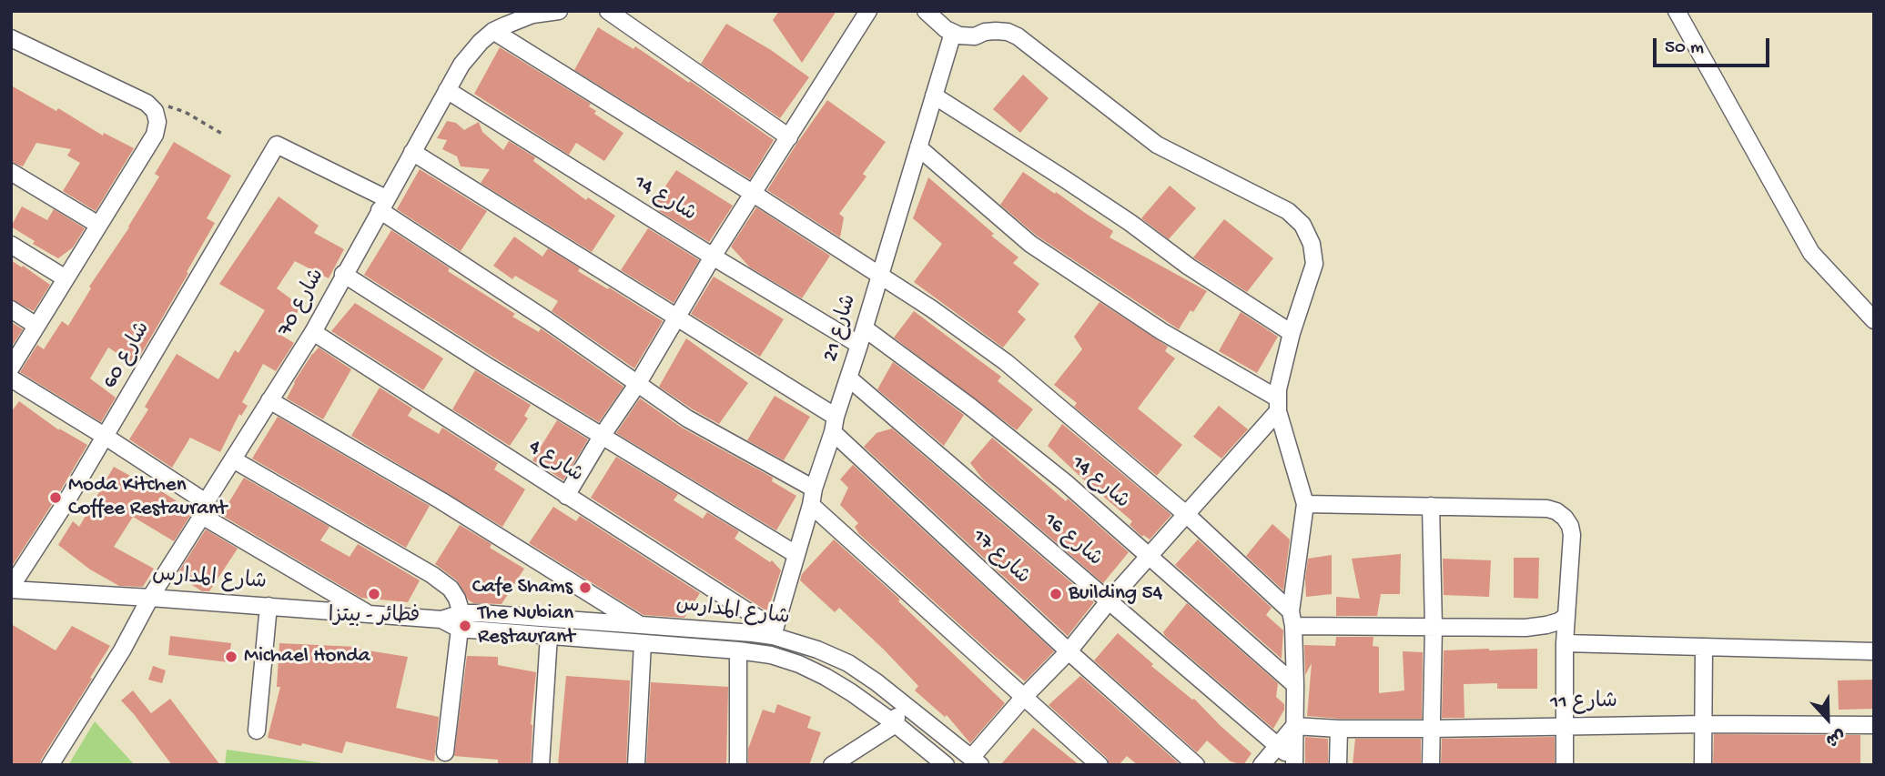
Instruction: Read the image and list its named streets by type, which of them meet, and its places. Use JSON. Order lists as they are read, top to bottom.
{
  "streets": {
    "street": [
      "شارع 14",
      "شارع 70",
      "شارع 21",
      "شارع 60",
      "شارع 4",
      "شارع 16",
      "شارع 17",
      "شارع المدارس",
      "شارع 11"
    ]
  },
  "crossings": [
    ["شارع 14", "شارع 70"],
    ["شارع 14", "شارع 21"],
    ["شارع 70", "شارع 60"],
    ["شارع 70", "شارع 4"],
    ["شارع 70", "شارع 17"],
    ["شارع 70", "شارع المدارس"],
    ["شارع 21", "شارع 4"],
    ["شارع 21", "شارع 16"],
    ["شارع 21", "شارع 17"],
    ["شارع 21", "شارع المدارس"],
    ["شارع 60", "شارع المدارس"],
    ["شارع 4", "شارع المدارس"]
  ],
  "places": [
    "Moda Kitchen Coffee Restaurant",
    "Cafe Shams",
    "فطائر - بيتزا",
    "Building 54",
    "The Nubian Restaurant",
    "Michael Honda"
  ],
  "scale_bar": "50 m",
  "north": "bottom"
}
